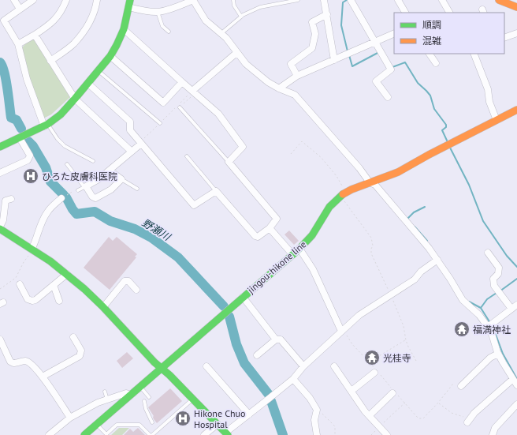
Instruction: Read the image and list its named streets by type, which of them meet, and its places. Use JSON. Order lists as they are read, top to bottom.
{
  "streets": {
    "main road": ["jingou-hikone line"]
  },
  "water": ["野瀬川"],
  "places": {
    "hospital": ["ひろた皮膚科医院", "Hikone Chuo Hospital"],
    "temple": ["福満神社", "光桂寺"]
  },
  "legend": ["順調", "混雑"]
}
